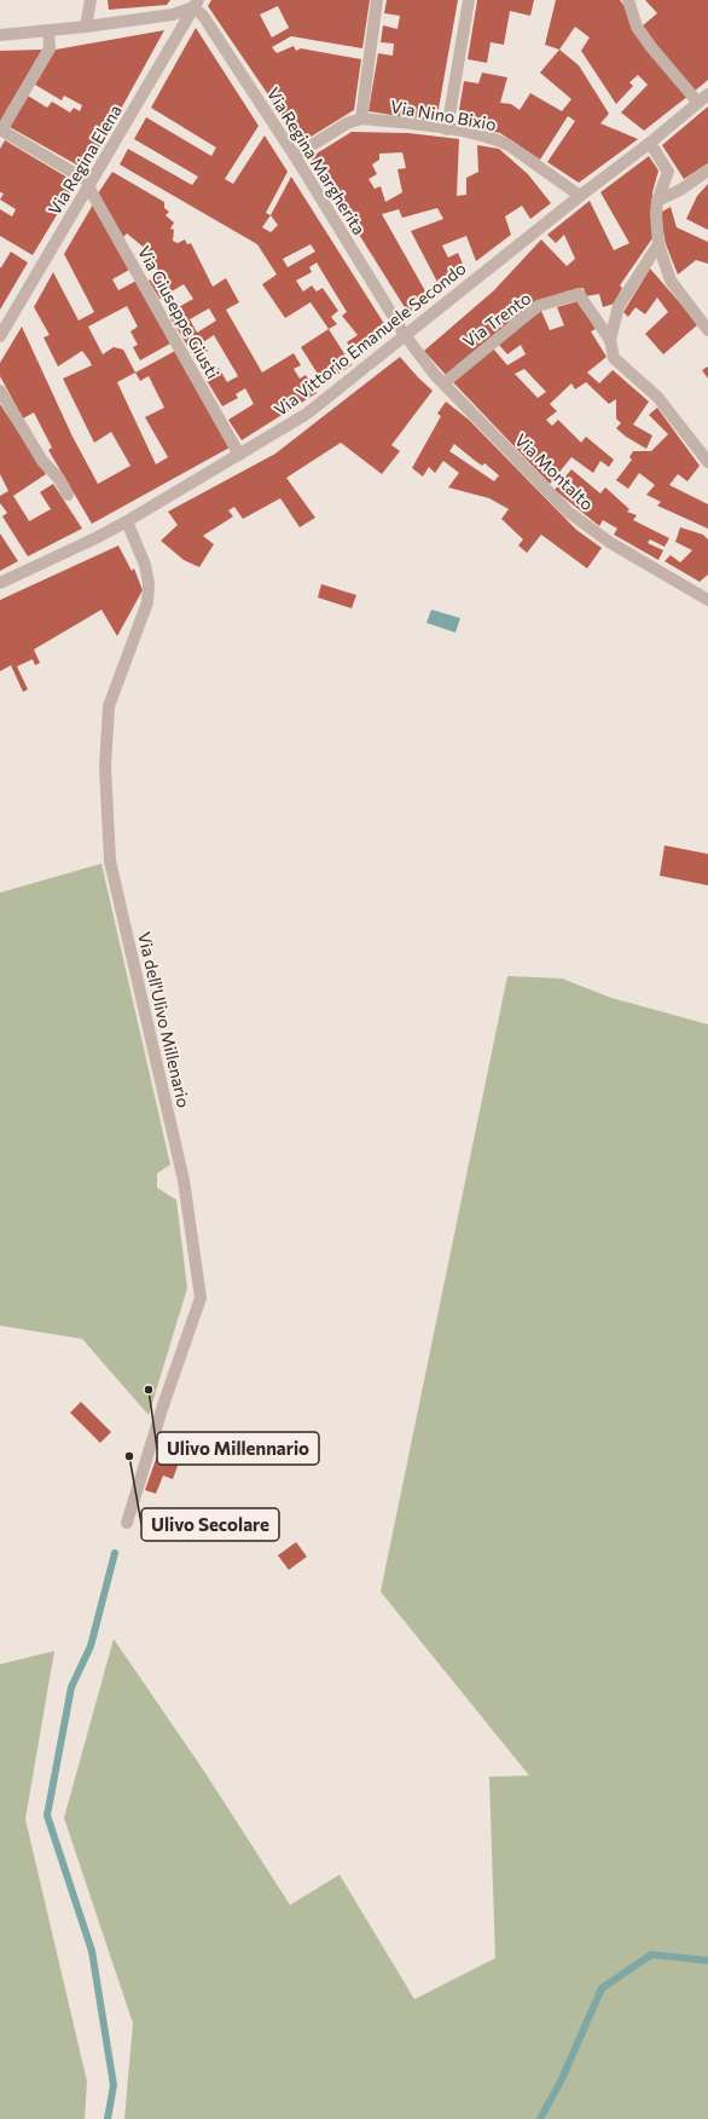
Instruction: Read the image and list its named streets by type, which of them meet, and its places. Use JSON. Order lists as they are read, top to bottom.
{
  "streets": {
    "street": [
      "Via Nino Bixio",
      "Via Regina Elena",
      "Via Regina Margherita",
      "Via Giuseppe Giusti",
      "Via Trento",
      "Via Vittorio Emanuele Secondo",
      "Via Montalto",
      "Via dell'Ulivo Millenario"
    ]
  },
  "crossings": [
    ["Via Nino Bixio", "Via Vittorio Emanuele Secondo"],
    ["Via Regina Elena", "Via Regina Margherita"],
    ["Via Regina Elena", "Via Giuseppe Giusti"],
    ["Via Regina Margherita", "Via Vittorio Emanuele Secondo"],
    ["Via Regina Margherita", "Via Montalto"],
    ["Via Giuseppe Giusti", "Via Vittorio Emanuele Secondo"],
    ["Via Trento", "Via Montalto"],
    ["Via Vittorio Emanuele Secondo", "Via Montalto"],
    ["Via Vittorio Emanuele Secondo", "Via dell'Ulivo Millenario"]
  ],
  "places": ["Ulivo Millennario", "Ulivo Secolare"]
}
